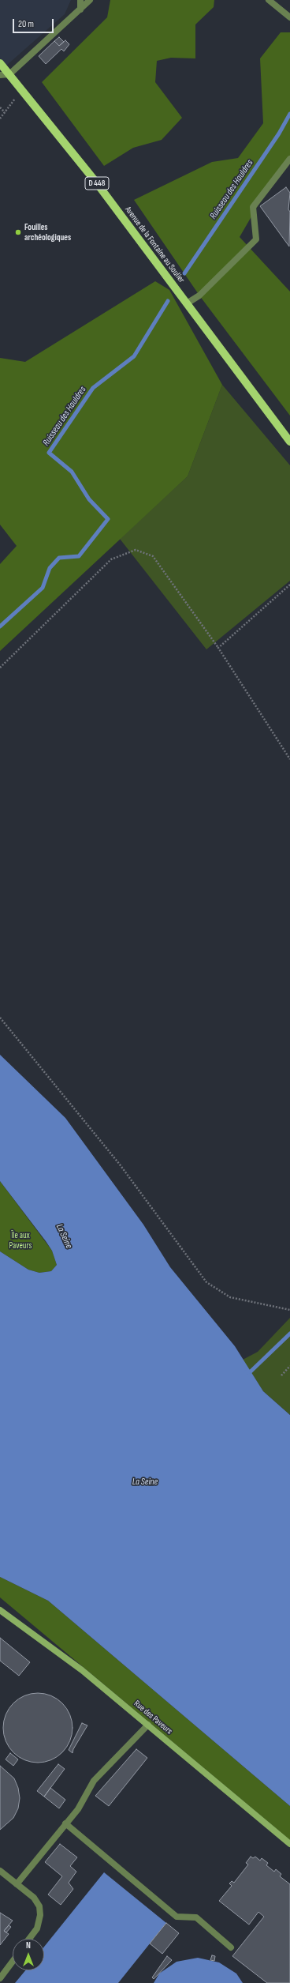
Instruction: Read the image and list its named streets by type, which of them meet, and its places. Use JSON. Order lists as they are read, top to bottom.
{
  "streets": {
    "main road": ["D 448", "Avenue de la Fontaine au Soulier"],
    "street": ["Rue des Paveurs"]
  },
  "water": ["Ruisseau des Hauldres", "La Seine"],
  "parks": ["Île aux Paveurs"],
  "places": ["Fouilles archéologiques"],
  "scale_bar": "20 m",
  "north": "top"
}
